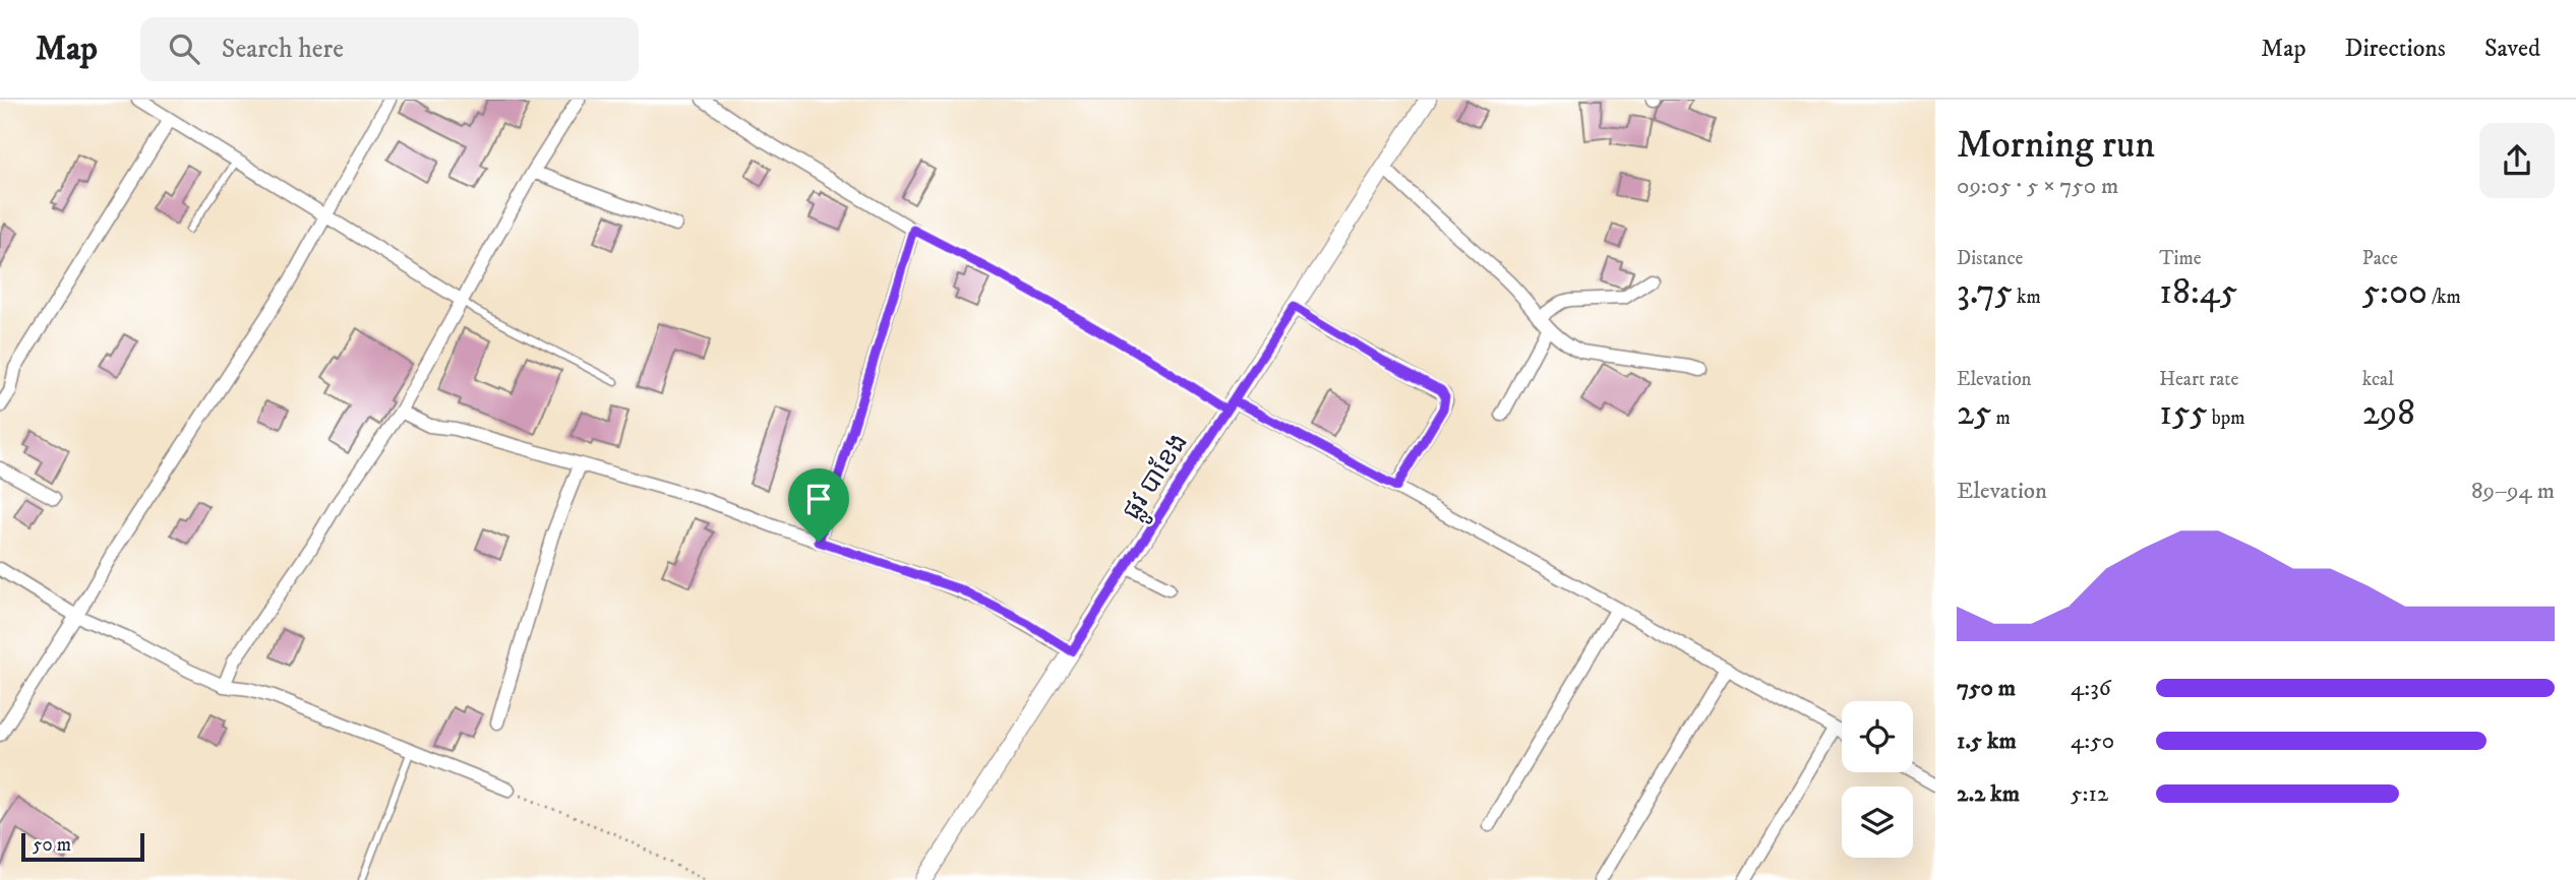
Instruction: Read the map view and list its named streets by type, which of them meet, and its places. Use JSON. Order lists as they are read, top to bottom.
{
  "streets": {
    "street": ["ផ្លូវ បាខែង"]
  },
  "scale_bar": "50 m",
  "page": {
    "header": "Map",
    "search": "Search here",
    "nav": ["Map", "Directions", "Saved"],
    "heading": ["Morning run", "09:05 · 5 × 750 m"],
    "stats": [
      ["Distance", "3.75 km"],
      ["Time", "18:45"],
      ["Pace", "5:00 /km"],
      ["Elevation", "25 m"],
      ["Heart rate", "155 bpm"],
      ["kcal", "298"]
    ],
    "chart": ["Elevation", "89–94 m"],
    "list": [
      {
        "name": "750 m",
        "note": "4:36"
      },
      {
        "name": "1.5 km",
        "note": "4:50"
      },
      {
        "name": "2.2 km",
        "note": "5:12"
      }
    ],
    "scale": "50 m"
  }
}
